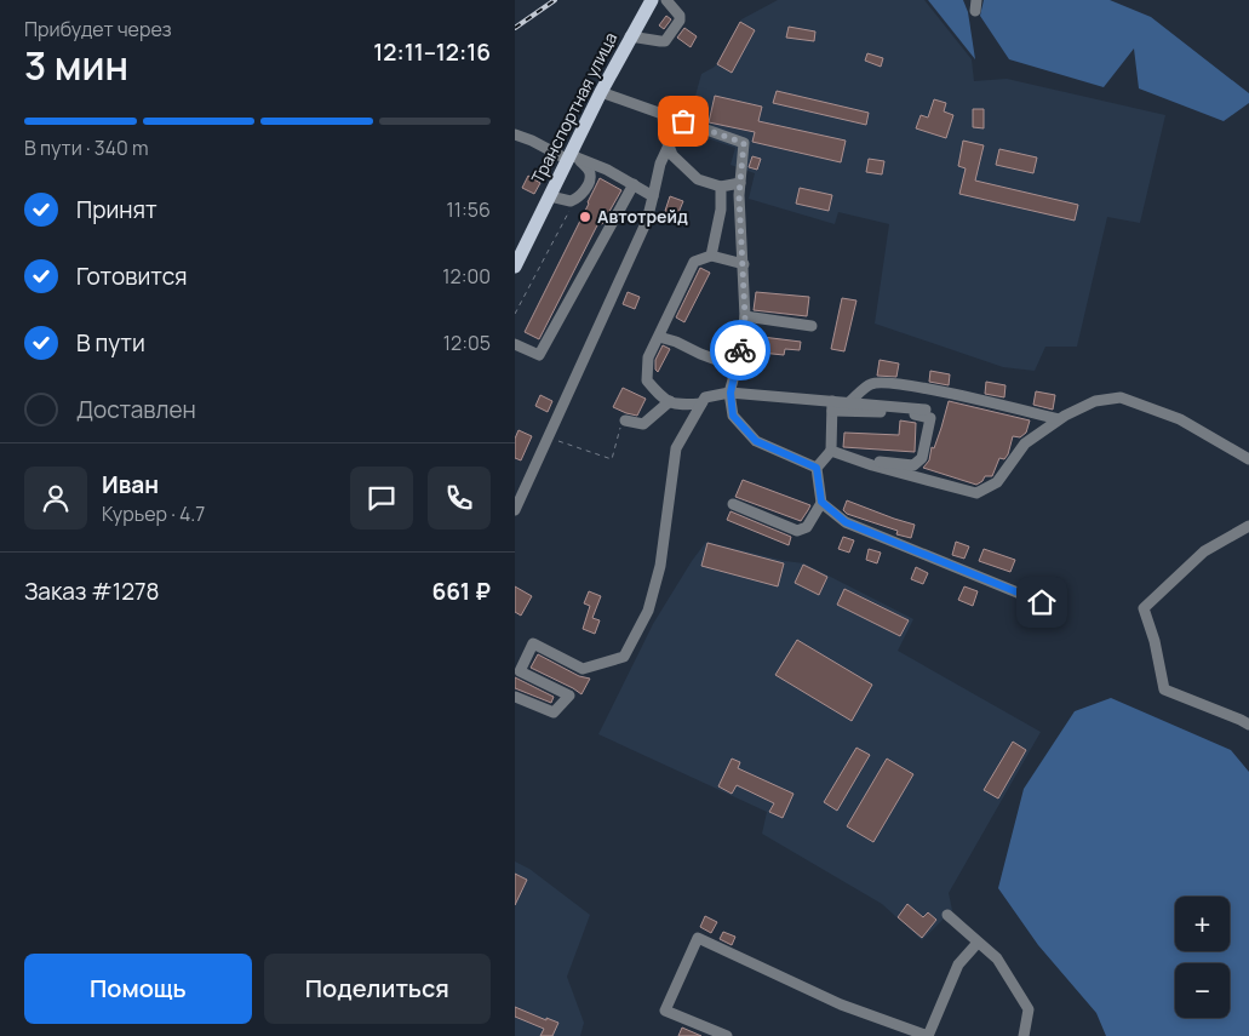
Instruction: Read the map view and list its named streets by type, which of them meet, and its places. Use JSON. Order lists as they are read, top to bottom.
{
  "streets": {
    "main road": ["Транспортная улица"]
  },
  "places": ["Автотрейд"],
  "page": {
    "heading": ["3 мин", "Прибудет через", "12:11–12:16"],
    "panel": [
      "Иван",
      "Курьер · 4.7",
      "Заказ #1278",
      "661 ₽"
    ],
    "bar": "В пути · 340 m",
    "list": [
      ["Принят", "11:56"],
      ["Готовится", "12:00"],
      ["В пути", "12:05"],
      "Доставлен"
    ],
    "map_buttons": ["+", "−"],
    "buttons": ["Помощь", "Поделиться"]
  }
}
